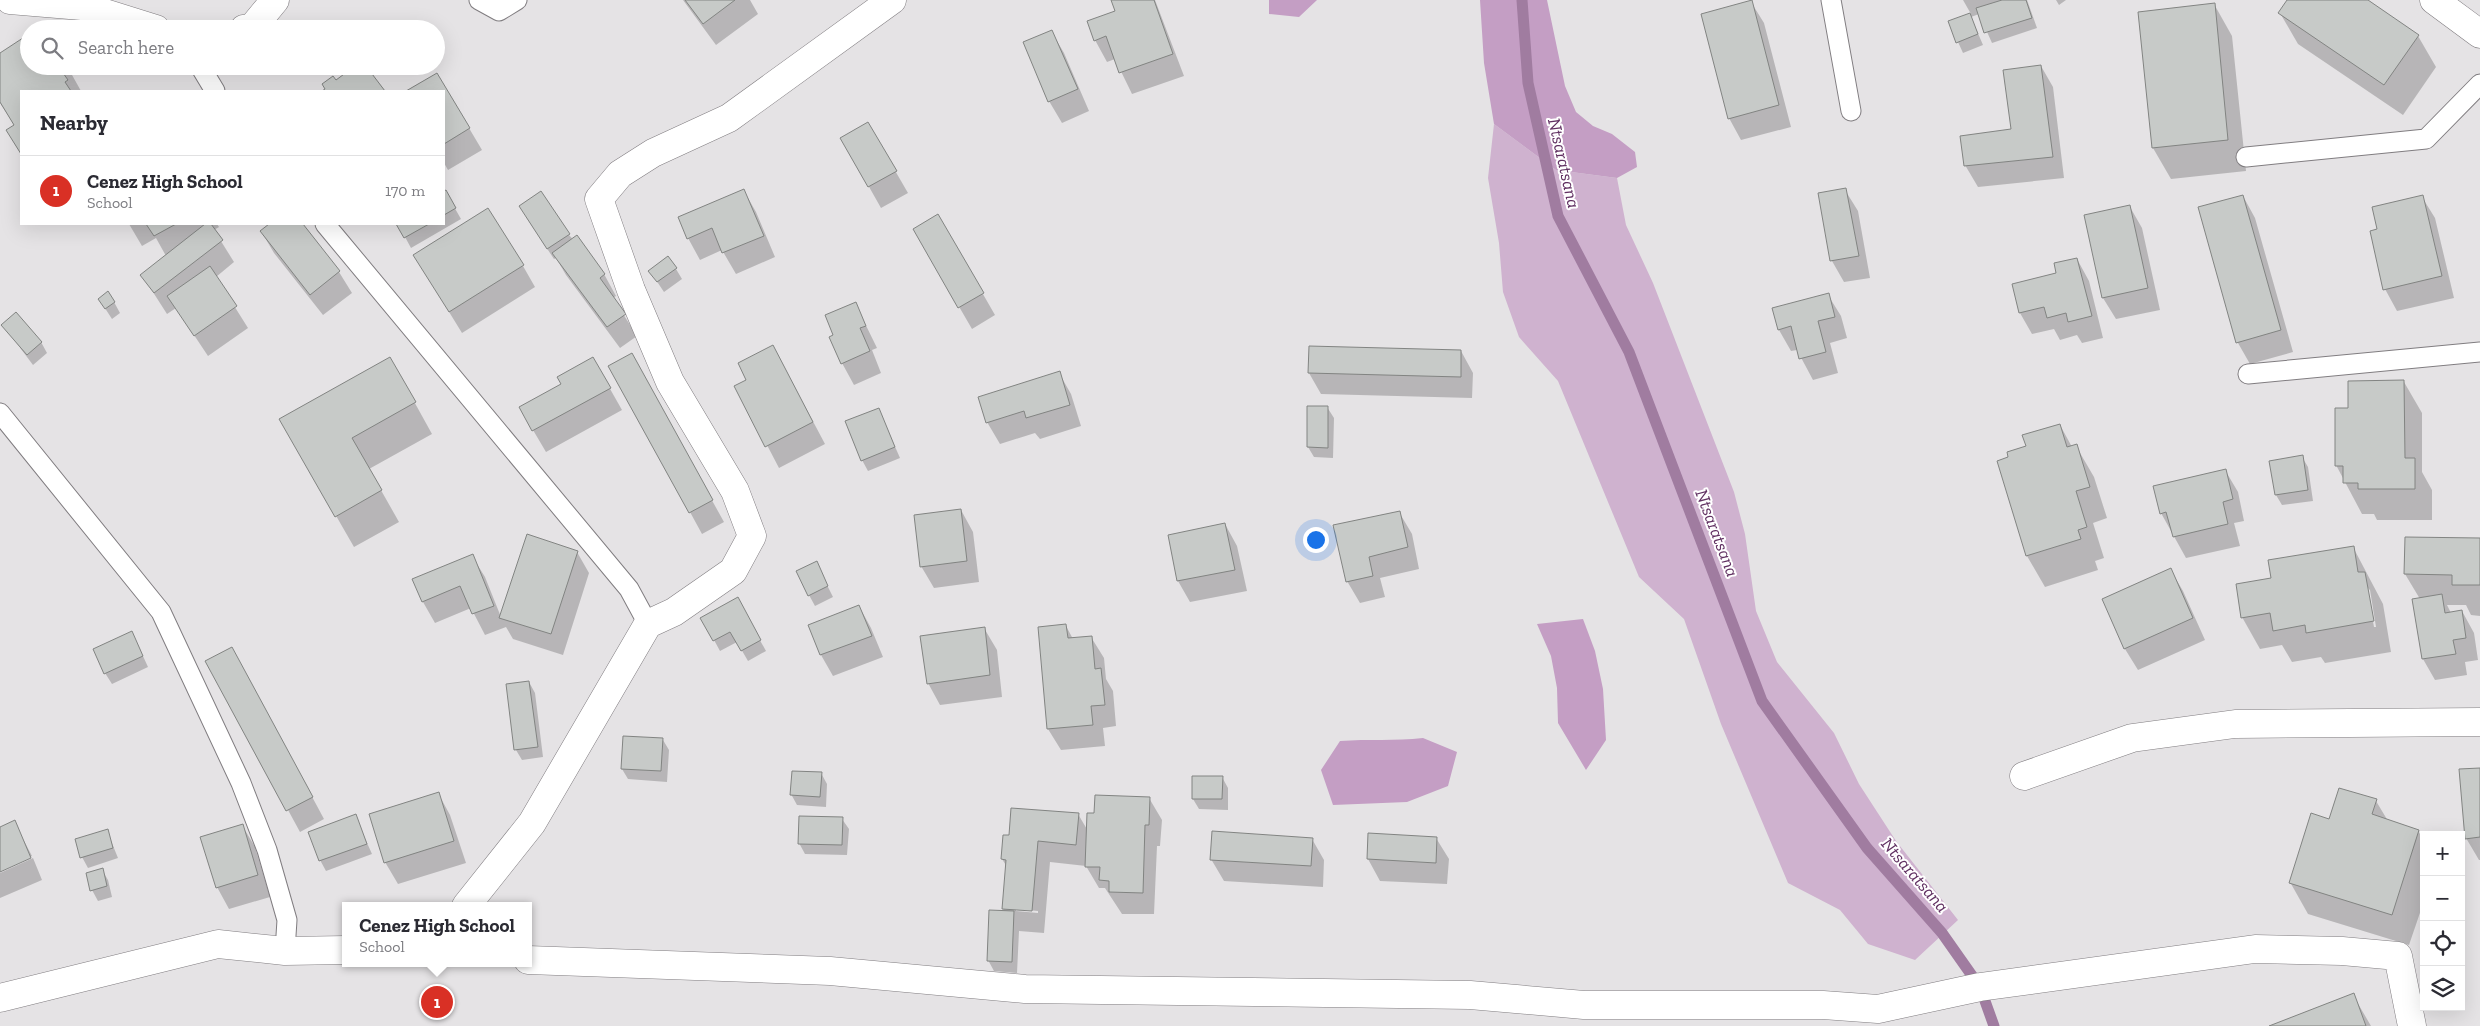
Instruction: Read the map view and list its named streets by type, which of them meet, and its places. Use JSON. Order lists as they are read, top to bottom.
{
  "water": ["Ntsaratsana"],
  "page": {
    "search": "Search here",
    "heading": "Nearby",
    "list": [
      {
        "mark": "1",
        "name": "Cenez High School",
        "note": "School",
        "value": "170 m"
      }
    ],
    "map_buttons": ["+", "−"],
    "popup": ["Cenez High School", "School"],
    "pins": "1"
  }
}
